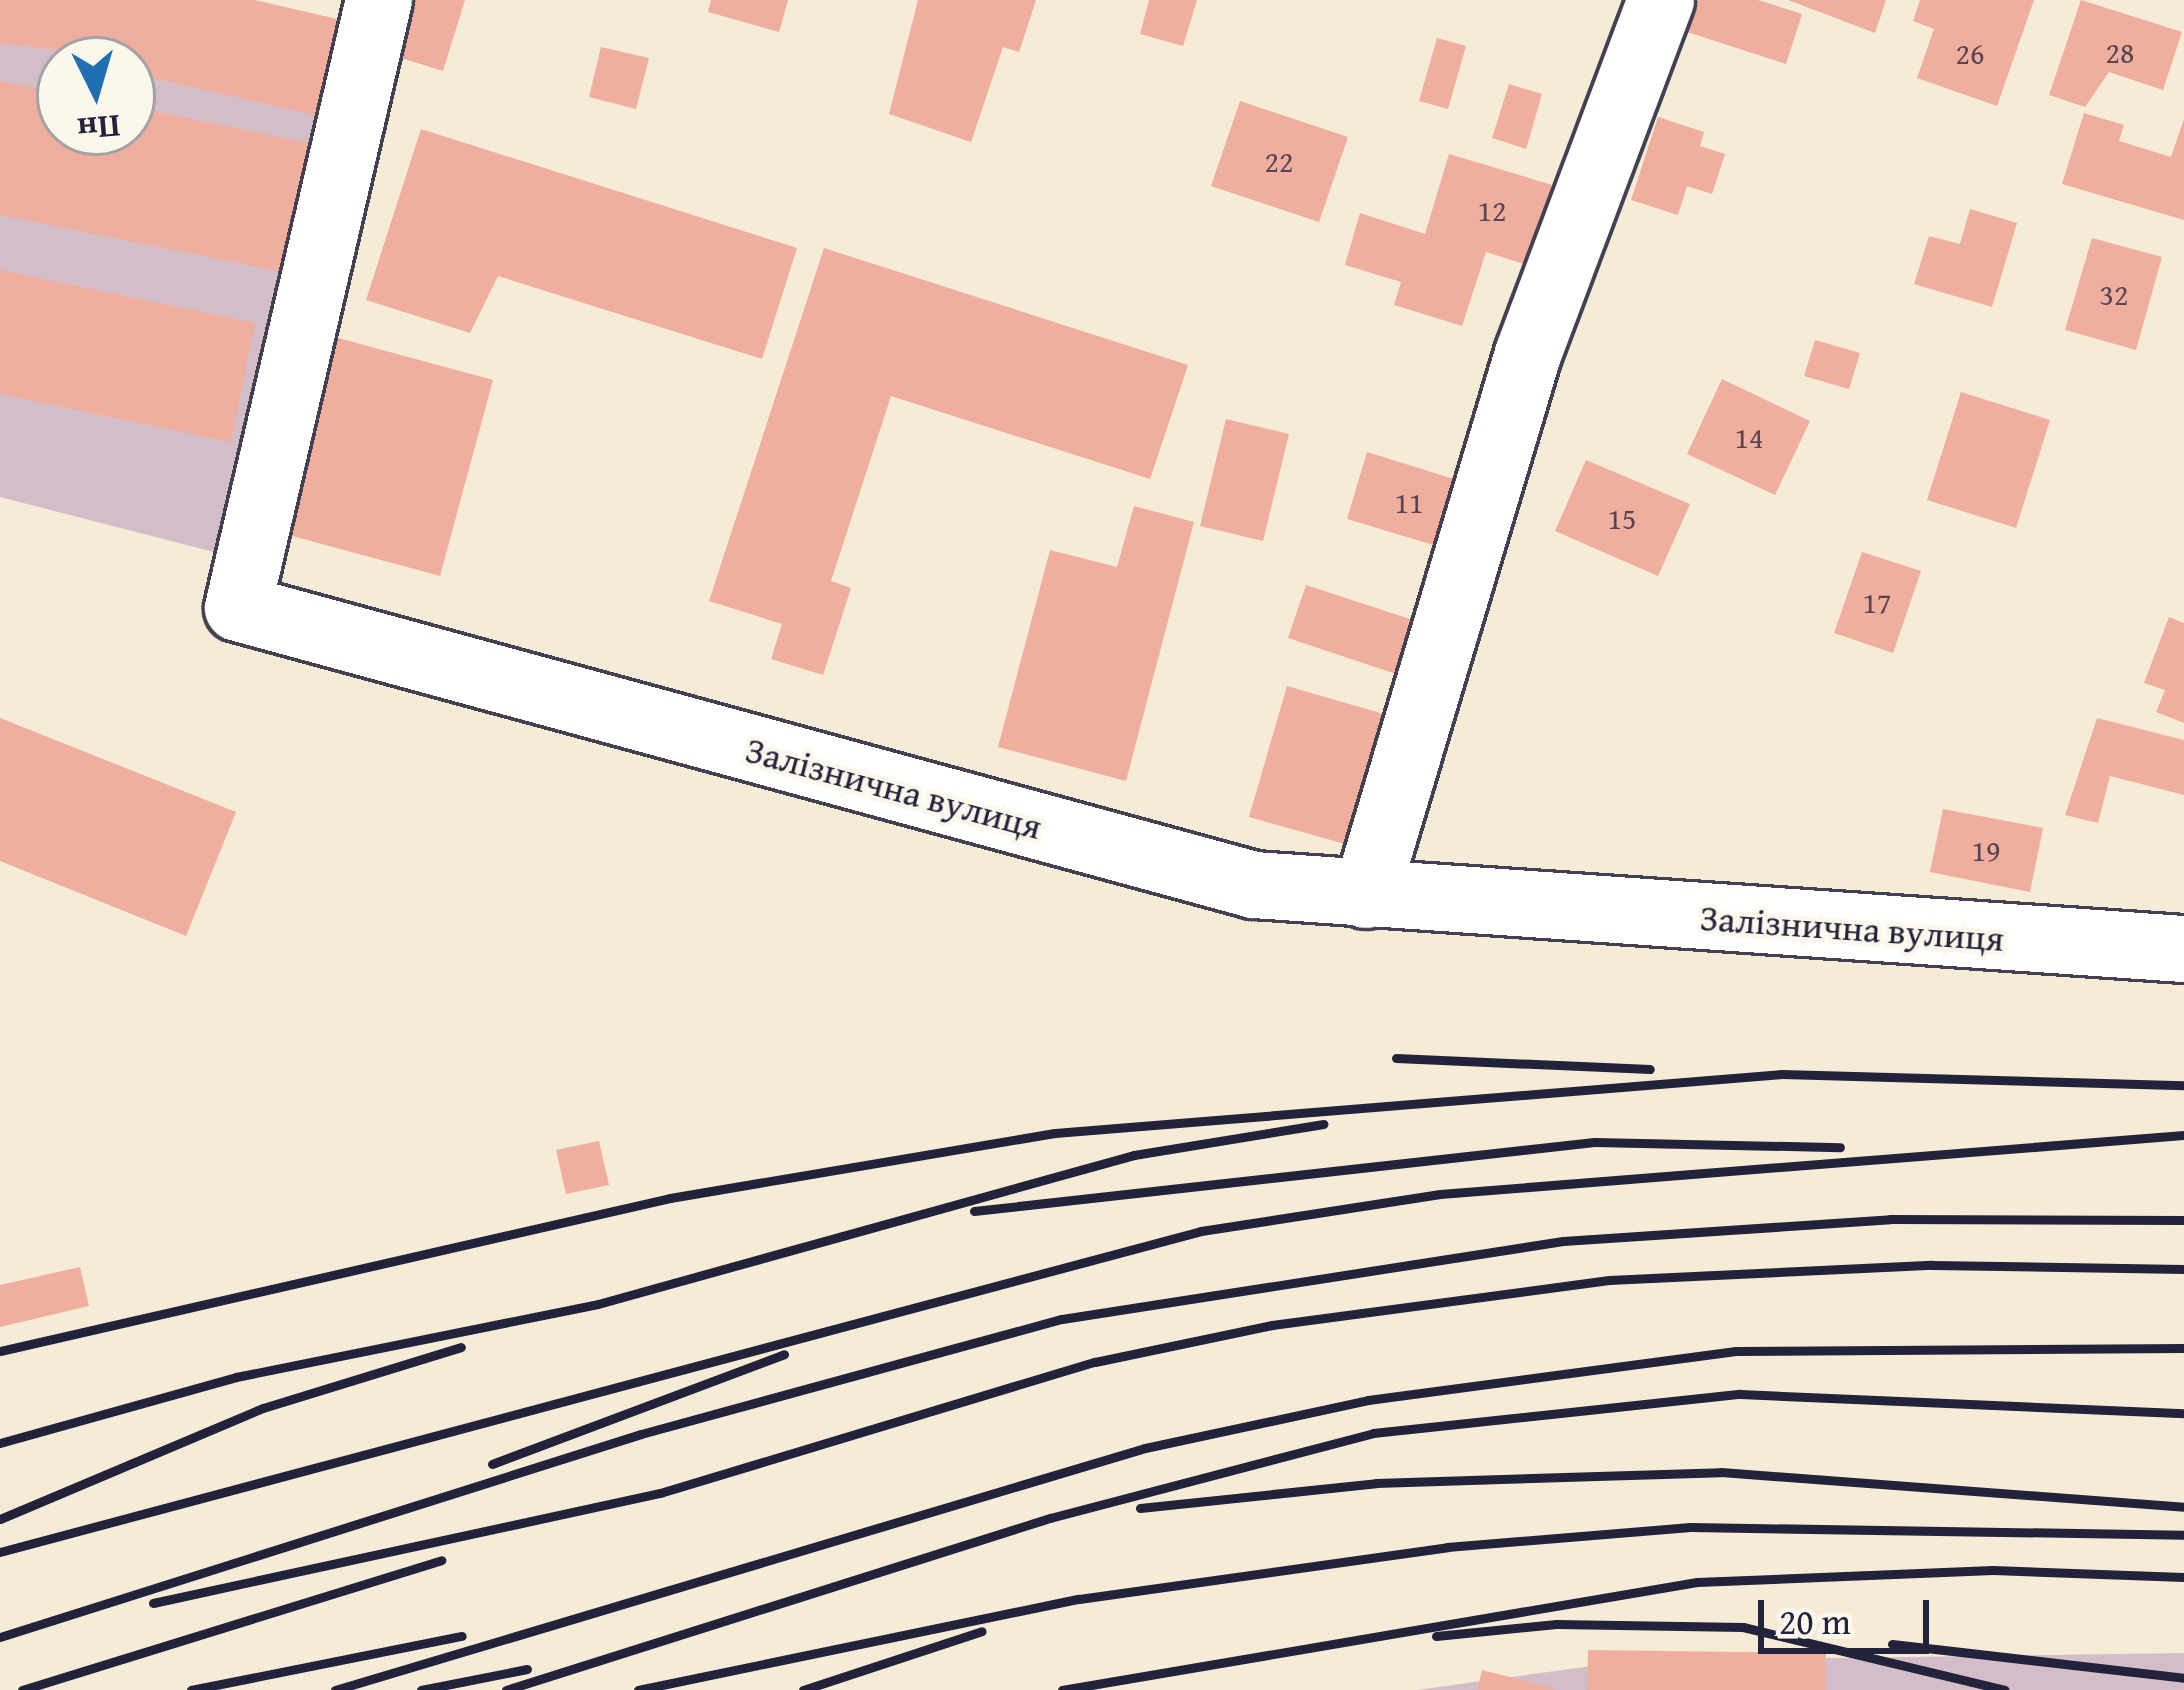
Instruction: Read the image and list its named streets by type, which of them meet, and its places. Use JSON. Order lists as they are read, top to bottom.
{
  "streets": {
    "street": ["Залізнична вулиця"]
  },
  "house_numbers": [
    "28",
    "26",
    "22",
    "12",
    "32",
    "14",
    "11",
    "15",
    "17",
    "19"
  ],
  "scale_bar": "20 m",
  "north": "bottom"
}
